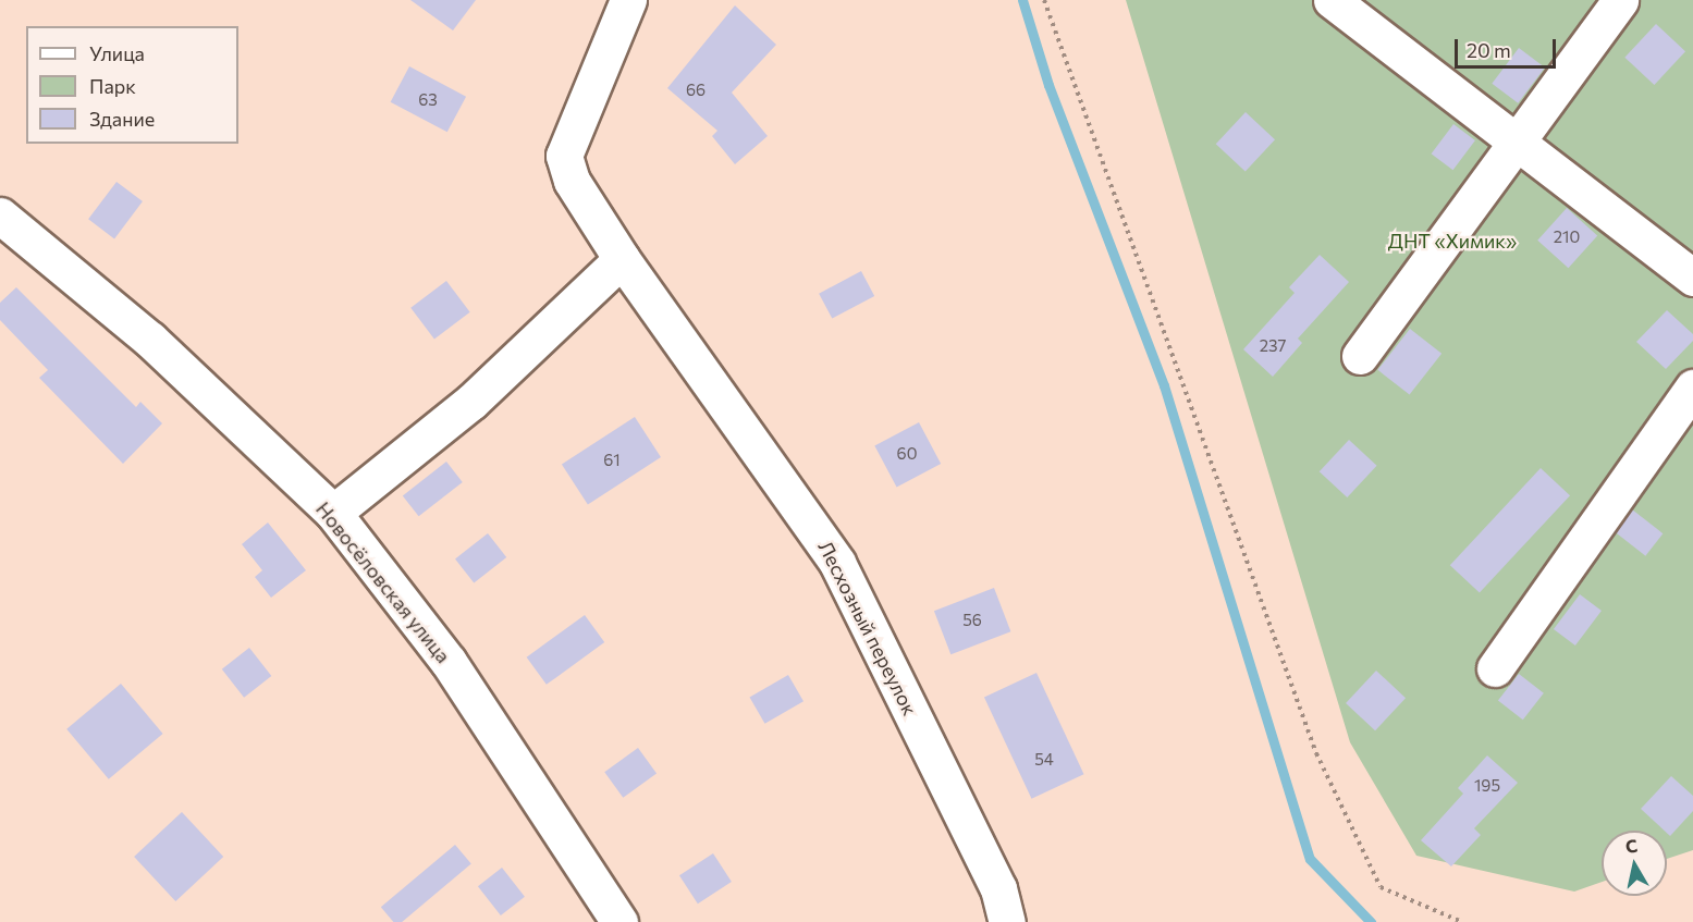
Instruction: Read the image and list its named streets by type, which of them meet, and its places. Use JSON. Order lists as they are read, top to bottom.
{
  "streets": {
    "street": ["Новосёловская улица", "Лесхозный переулок"]
  },
  "parks": ["ДНТ «Химик»"],
  "house_numbers": [
    "66",
    "63",
    "210",
    "237",
    "60",
    "61",
    "56",
    "54",
    "195"
  ],
  "legend": ["Улица", "Парк", "Здание"],
  "scale_bar": "20 m",
  "north": "top"
}
